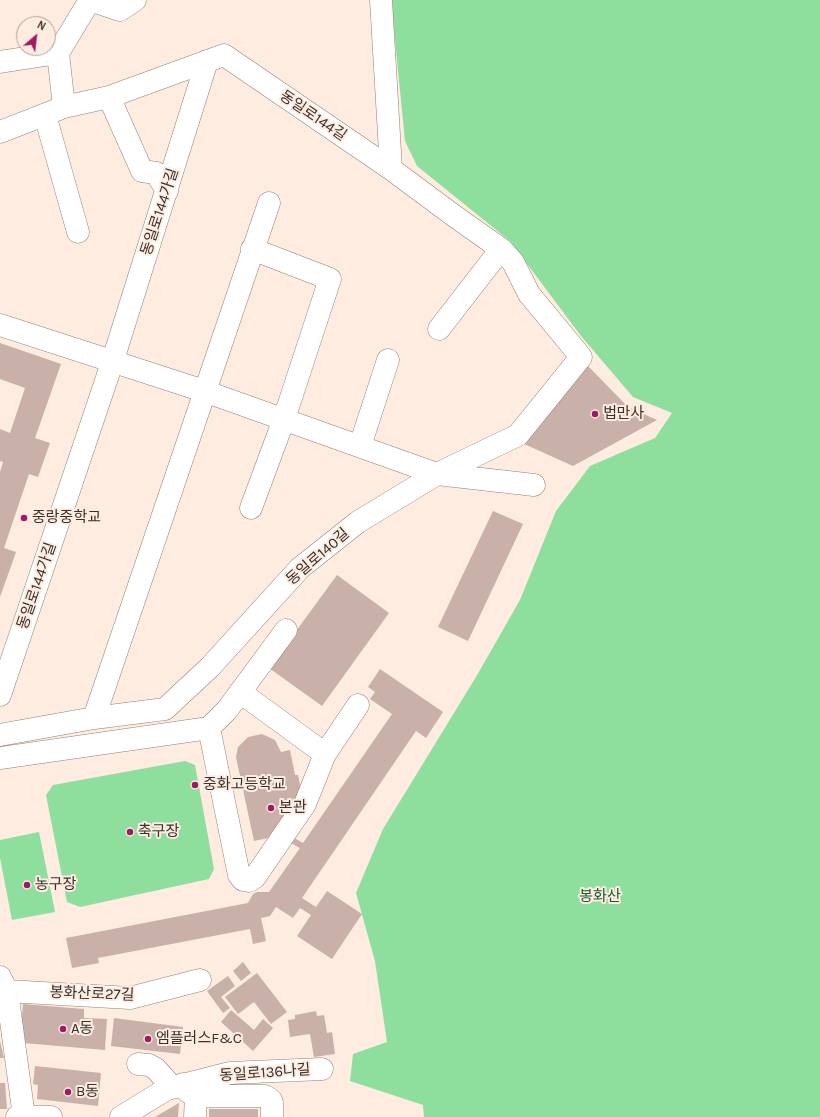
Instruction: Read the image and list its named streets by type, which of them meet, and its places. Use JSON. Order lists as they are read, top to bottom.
{
  "streets": {
    "street": [
      "동일로144길",
      "동일로144가길",
      "동일로140길",
      "봉화산로27길",
      "동일로136나길"
    ]
  },
  "crossings": [
    ["동일로144길", "동일로144가길"],
    ["동일로144길", "동일로140길"]
  ],
  "parks": ["봉화산"],
  "places": [
    "법만사",
    "중랑중학교",
    "중화고등학교",
    "본관",
    "축구장",
    "농구장",
    "A동",
    "엠플러스F&C",
    "B동"
  ],
  "north": "top right"
}
